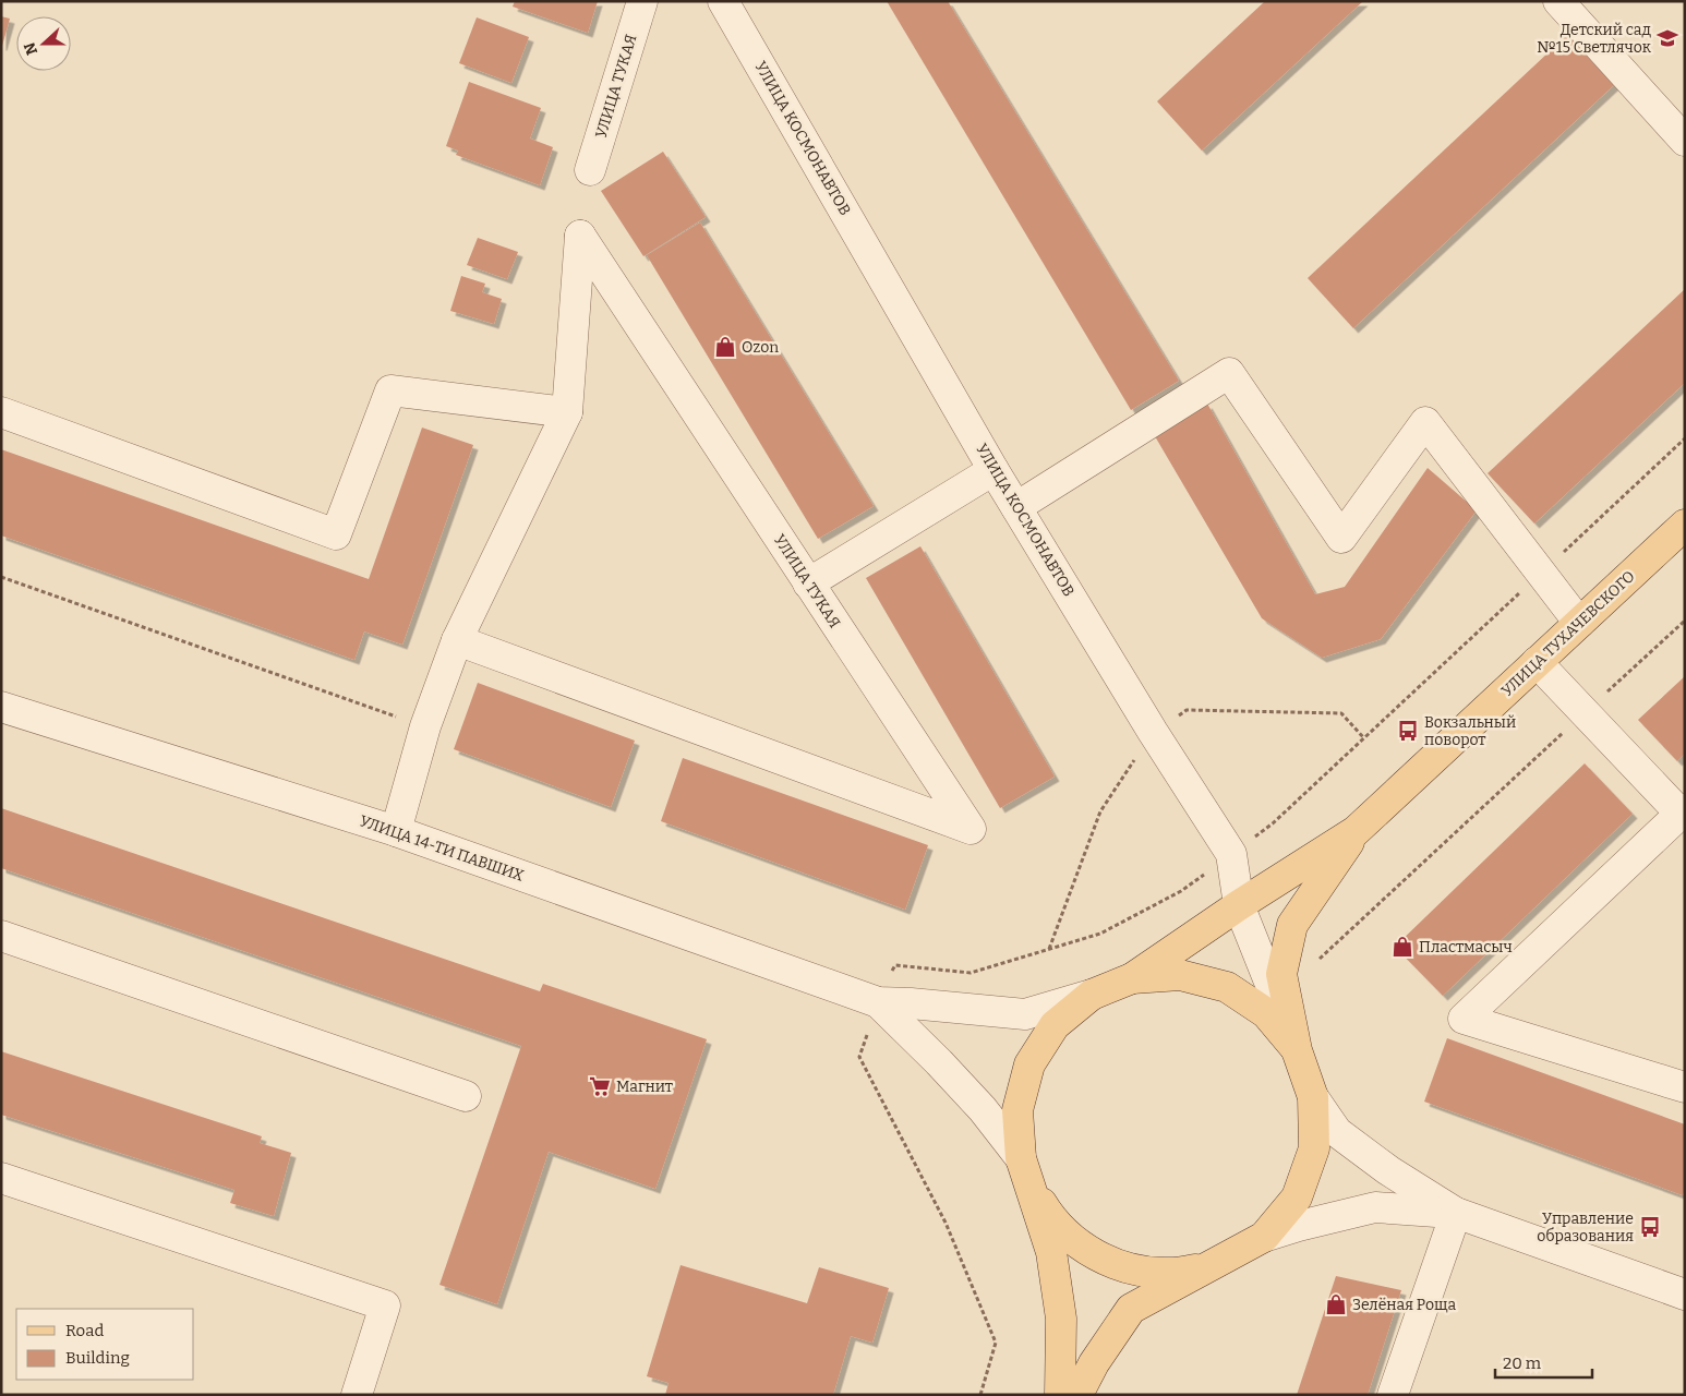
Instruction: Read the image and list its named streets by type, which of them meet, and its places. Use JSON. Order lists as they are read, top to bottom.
{
  "streets": {
    "main road": ["УЛИЦА ТУХАЧЕВСКОГО"],
    "street": ["УЛИЦА ТУКАЯ", "УЛИЦА КОСМОНАВТОВ", "УЛИЦА 14-ТИ ПАВШИХ"]
  },
  "crossings": [
    ["УЛИЦА ТУКАЯ", "УЛИЦА 14-ТИ ПАВШИХ"]
  ],
  "places": {
    "school or university": ["Детский сад №15 Светлячок"],
    "shop": ["Ozon", "Пластмасыч", "Зелёная Роща"],
    "bus stop": ["Вокзальный поворот", "Управление образования"],
    "supermarket": ["Магнит"]
  },
  "legend": ["Road", "Building"],
  "scale_bar": "20 m",
  "north": "left"
}
